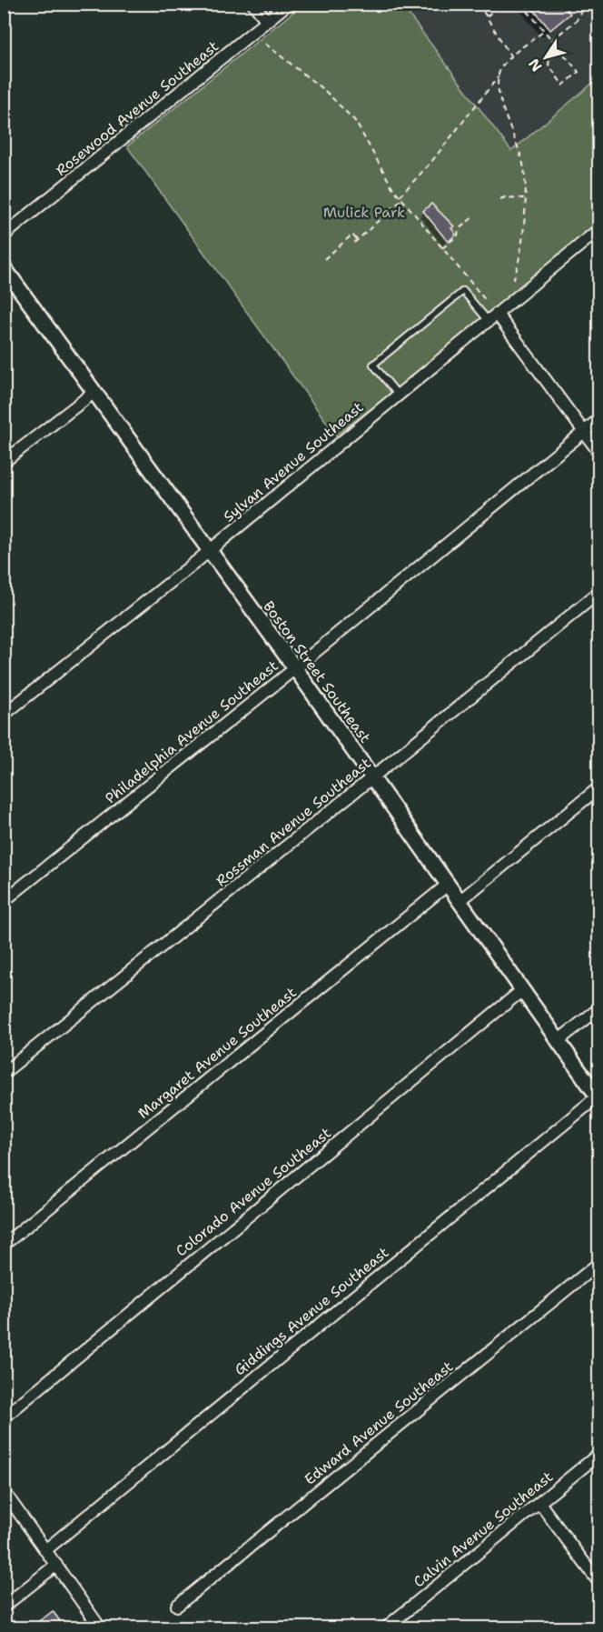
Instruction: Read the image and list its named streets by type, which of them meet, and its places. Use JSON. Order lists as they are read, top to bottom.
{
  "streets": {
    "street": [
      "Rosewood Avenue Southeast",
      "Sylvan Avenue Southeast",
      "Boston Street Southeast",
      "Philadelphia Avenue Southeast",
      "Rossman Avenue Southeast",
      "Margaret Avenue Southeast",
      "Colorado Avenue Southeast",
      "Giddings Avenue Southeast",
      "Edward Avenue Southeast",
      "Calvin Avenue Southeast"
    ]
  },
  "crossings": [
    ["Sylvan Avenue Southeast", "Boston Street Southeast"],
    ["Boston Street Southeast", "Philadelphia Avenue Southeast"],
    ["Boston Street Southeast", "Rossman Avenue Southeast"],
    ["Boston Street Southeast", "Margaret Avenue Southeast"],
    ["Boston Street Southeast", "Colorado Avenue Southeast"],
    ["Boston Street Southeast", "Giddings Avenue Southeast"]
  ],
  "parks": ["Mulick Park"],
  "north": "bottom left"
}
